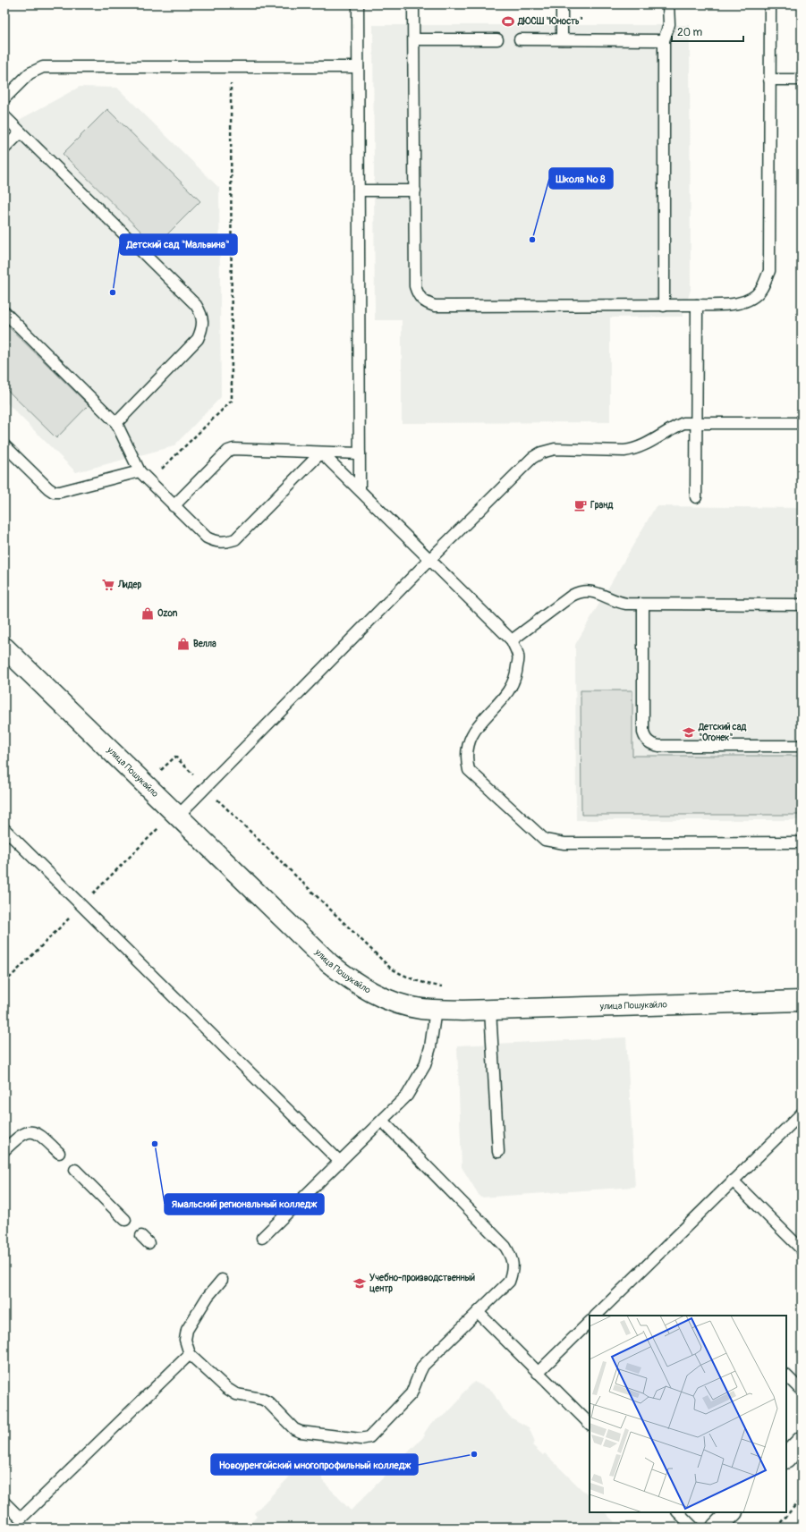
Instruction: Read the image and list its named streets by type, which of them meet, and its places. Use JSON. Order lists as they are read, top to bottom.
{
  "streets": {
    "street": ["улица Пошукайло"]
  },
  "places": {
    "sports": ["ДЮСШ \"Юность\""],
    "other": [
      "Школа № 8",
      "Детский сад \"Мальвина\"",
      "Ямальский региональный колледж",
      "Новоуренгойский многопрофильный колледж"
    ],
    "cafe": ["Гранд"],
    "supermarket": ["Лидер"],
    "shop": ["Ozon", "Велла"],
    "school or university": ["Детский сад \"Огонек\"", "Учебно-производственный центр"]
  },
  "scale_bar": "20 m"
}
